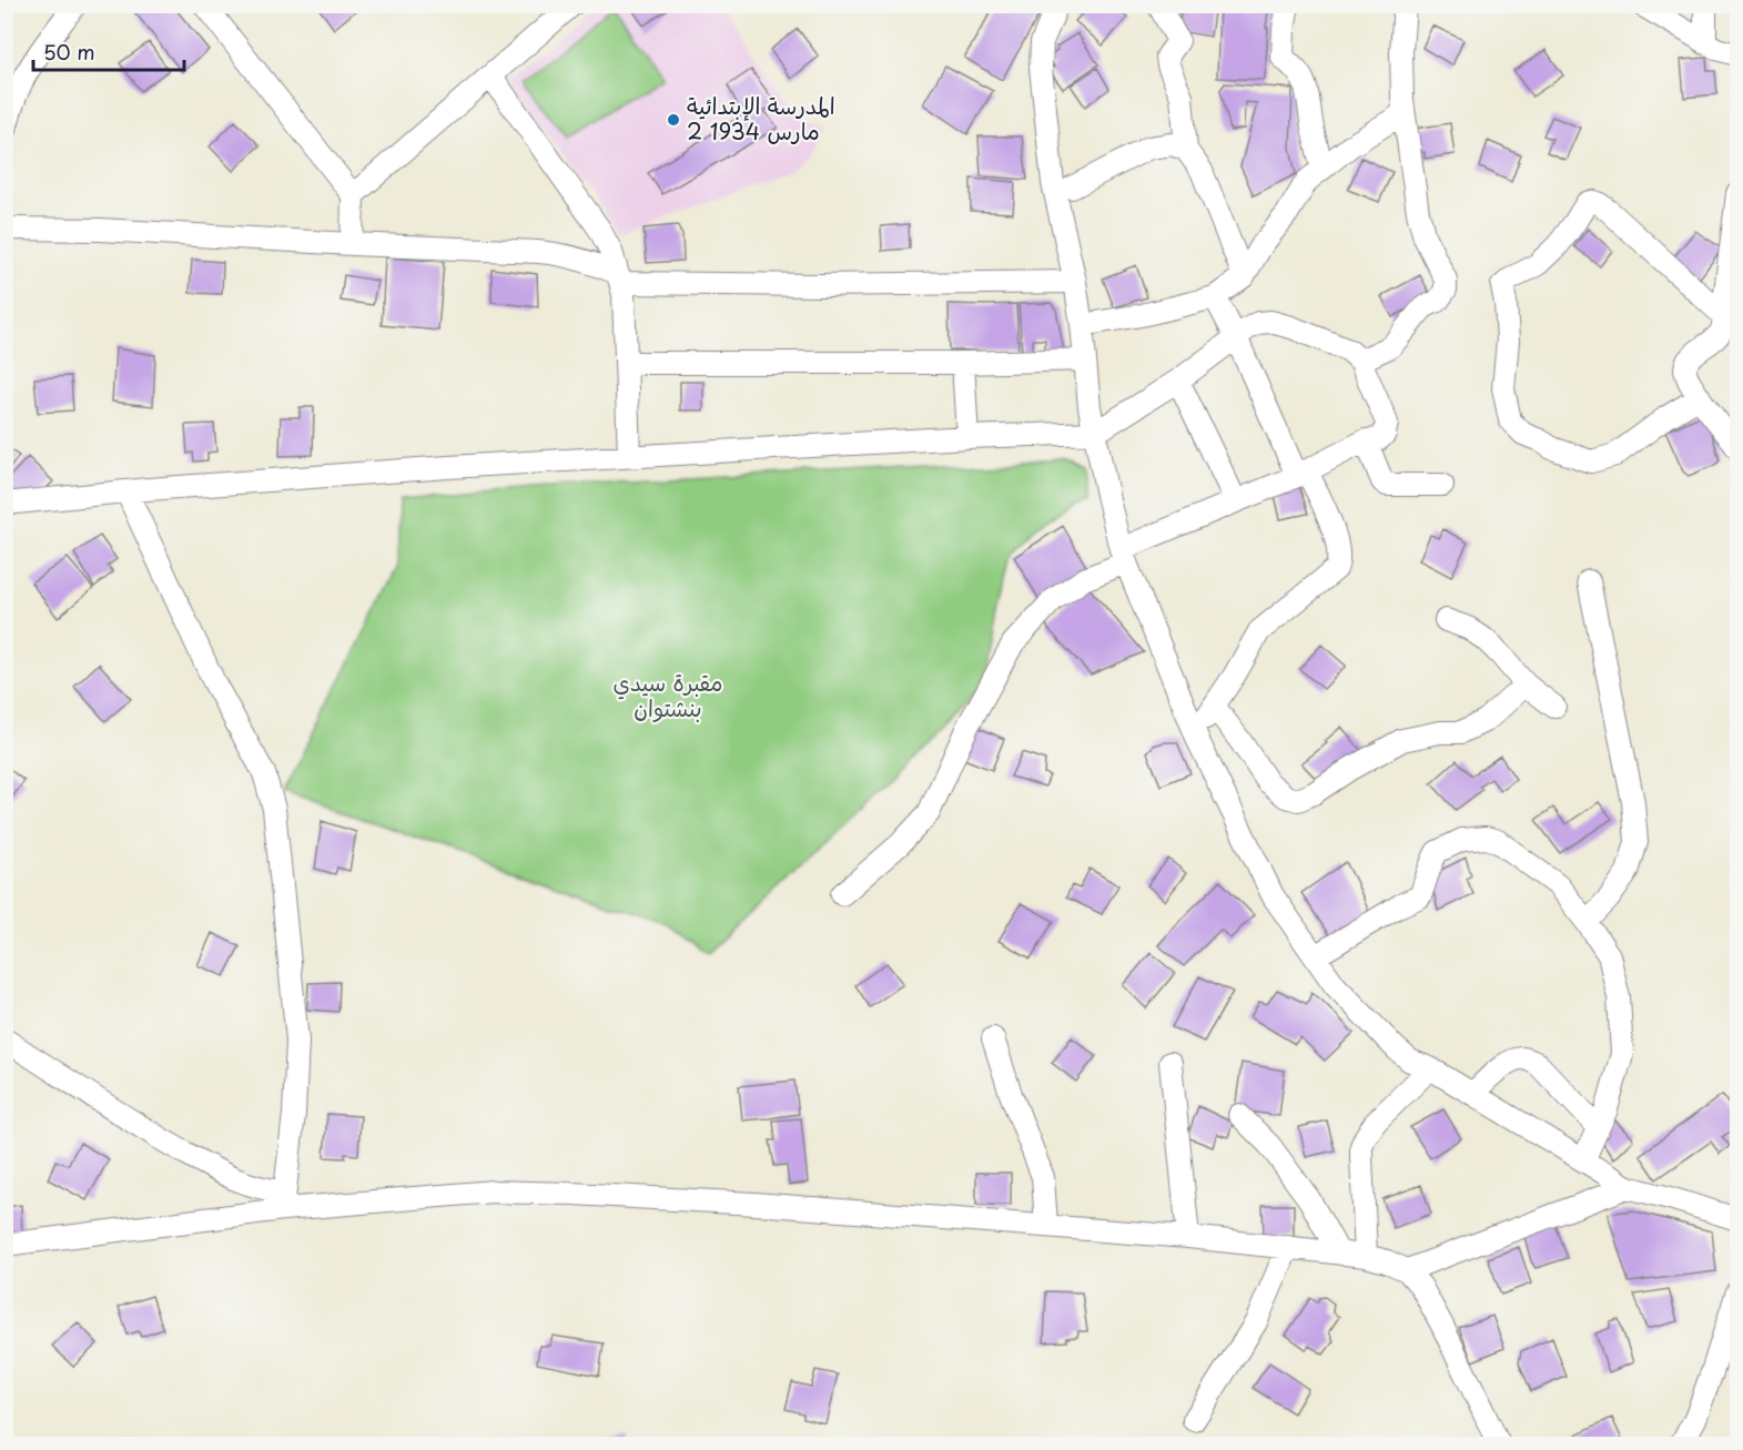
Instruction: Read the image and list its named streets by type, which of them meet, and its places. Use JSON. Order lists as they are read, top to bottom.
{
  "parks": ["مقبرة سيدي بنشتوان"],
  "places": ["المدرسة الإبتدائية 2 مارس 1934"],
  "scale_bar": "50 m"
}
